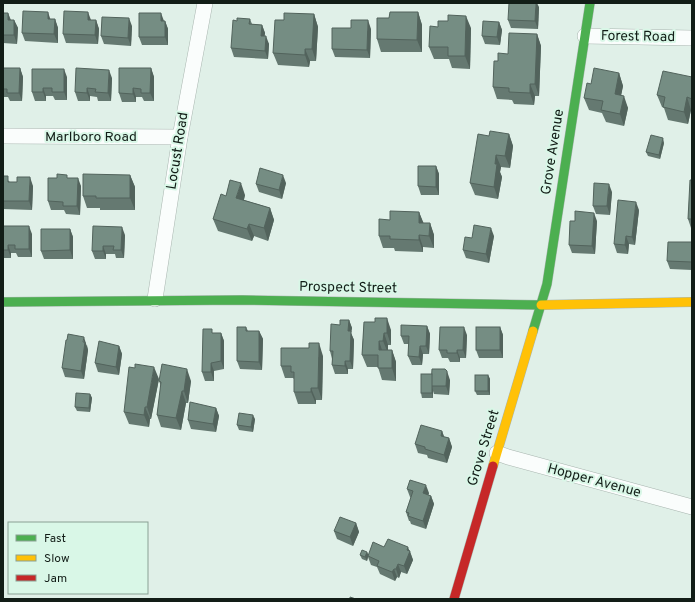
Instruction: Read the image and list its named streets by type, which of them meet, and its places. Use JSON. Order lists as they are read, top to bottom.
{
  "streets": {
    "main road": ["Grove Avenue", "Prospect Street", "Grove Street"],
    "street": [
      "Forest Road",
      "Marlboro Road",
      "Locust Road",
      "Hopper Avenue"
    ]
  },
  "crossings": [
    ["Forest Road", "Grove Avenue"],
    ["Marlboro Road", "Locust Road"],
    ["Locust Road", "Prospect Street"],
    ["Grove Avenue", "Prospect Street"],
    ["Grove Avenue", "Grove Street"],
    ["Prospect Street", "Grove Street"],
    ["Grove Street", "Hopper Avenue"]
  ],
  "legend": ["Fast", "Slow", "Jam"]
}
